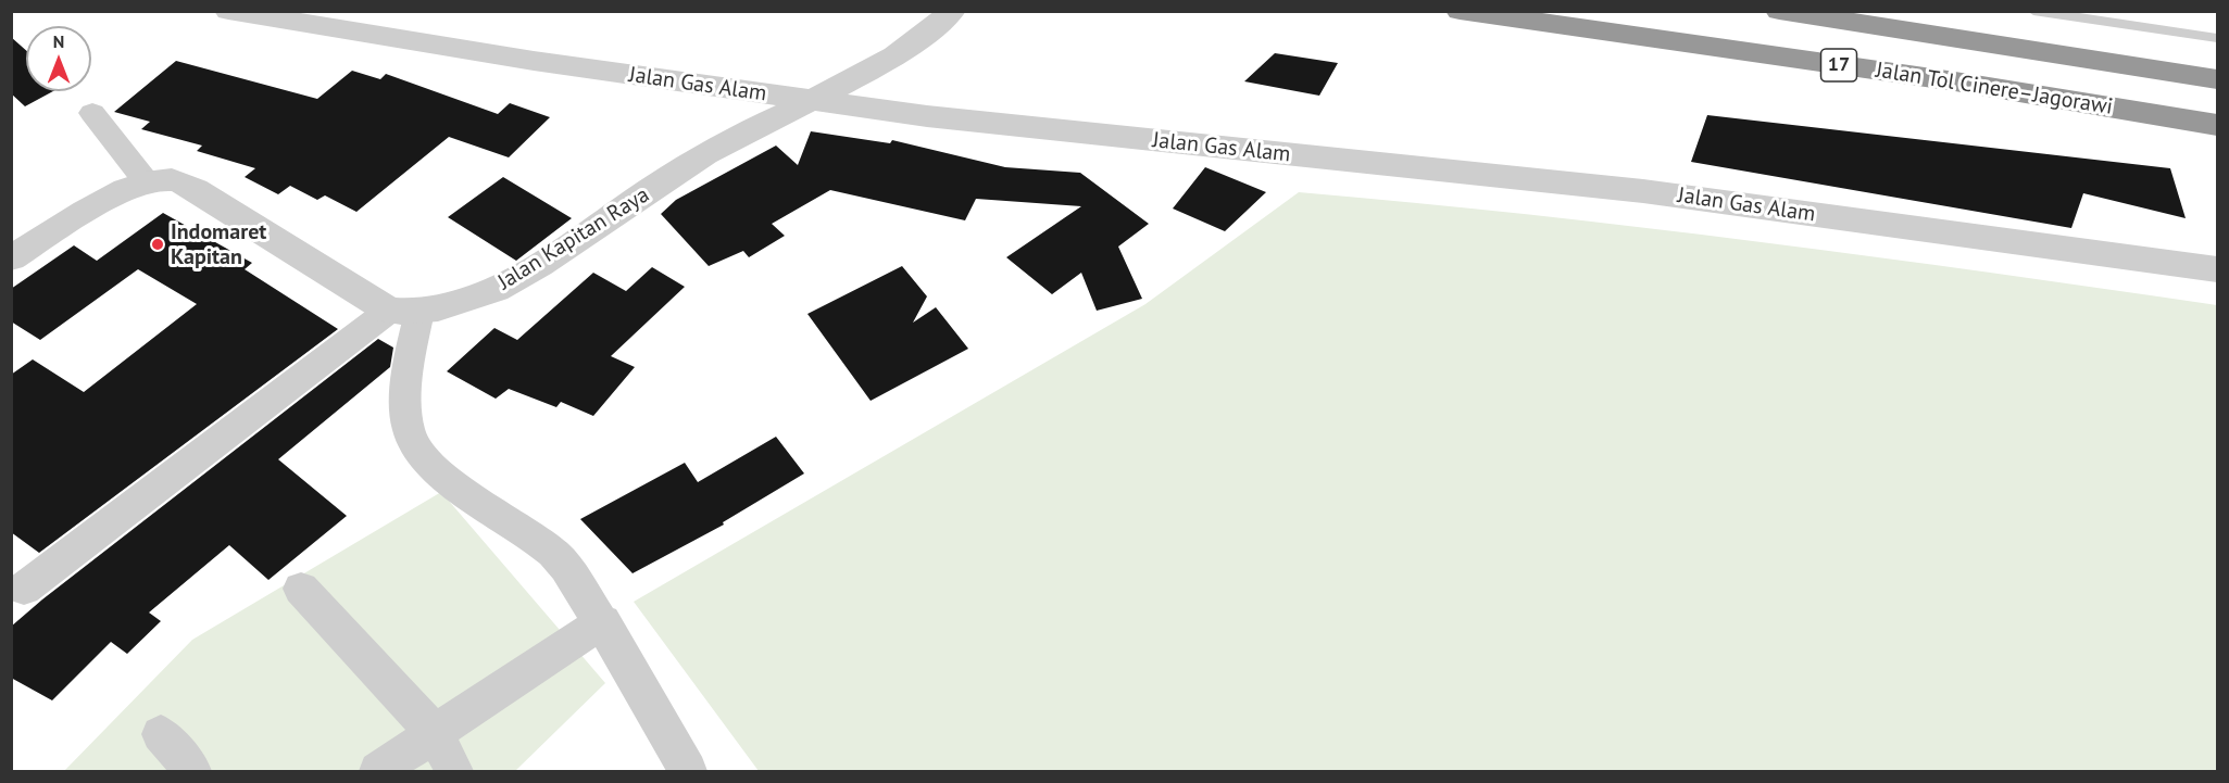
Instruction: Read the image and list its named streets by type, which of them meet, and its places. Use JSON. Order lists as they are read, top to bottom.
{
  "streets": {
    "highway": ["17", "Jalan Tol Cinere–Jagorawi"],
    "street": ["Jalan Gas Alam", "Jalan Kapitan Raya"]
  },
  "crossings": [
    ["Jalan Gas Alam", "Jalan Kapitan Raya"]
  ],
  "places": ["Indomaret Kapitan"],
  "north": "top"
}
